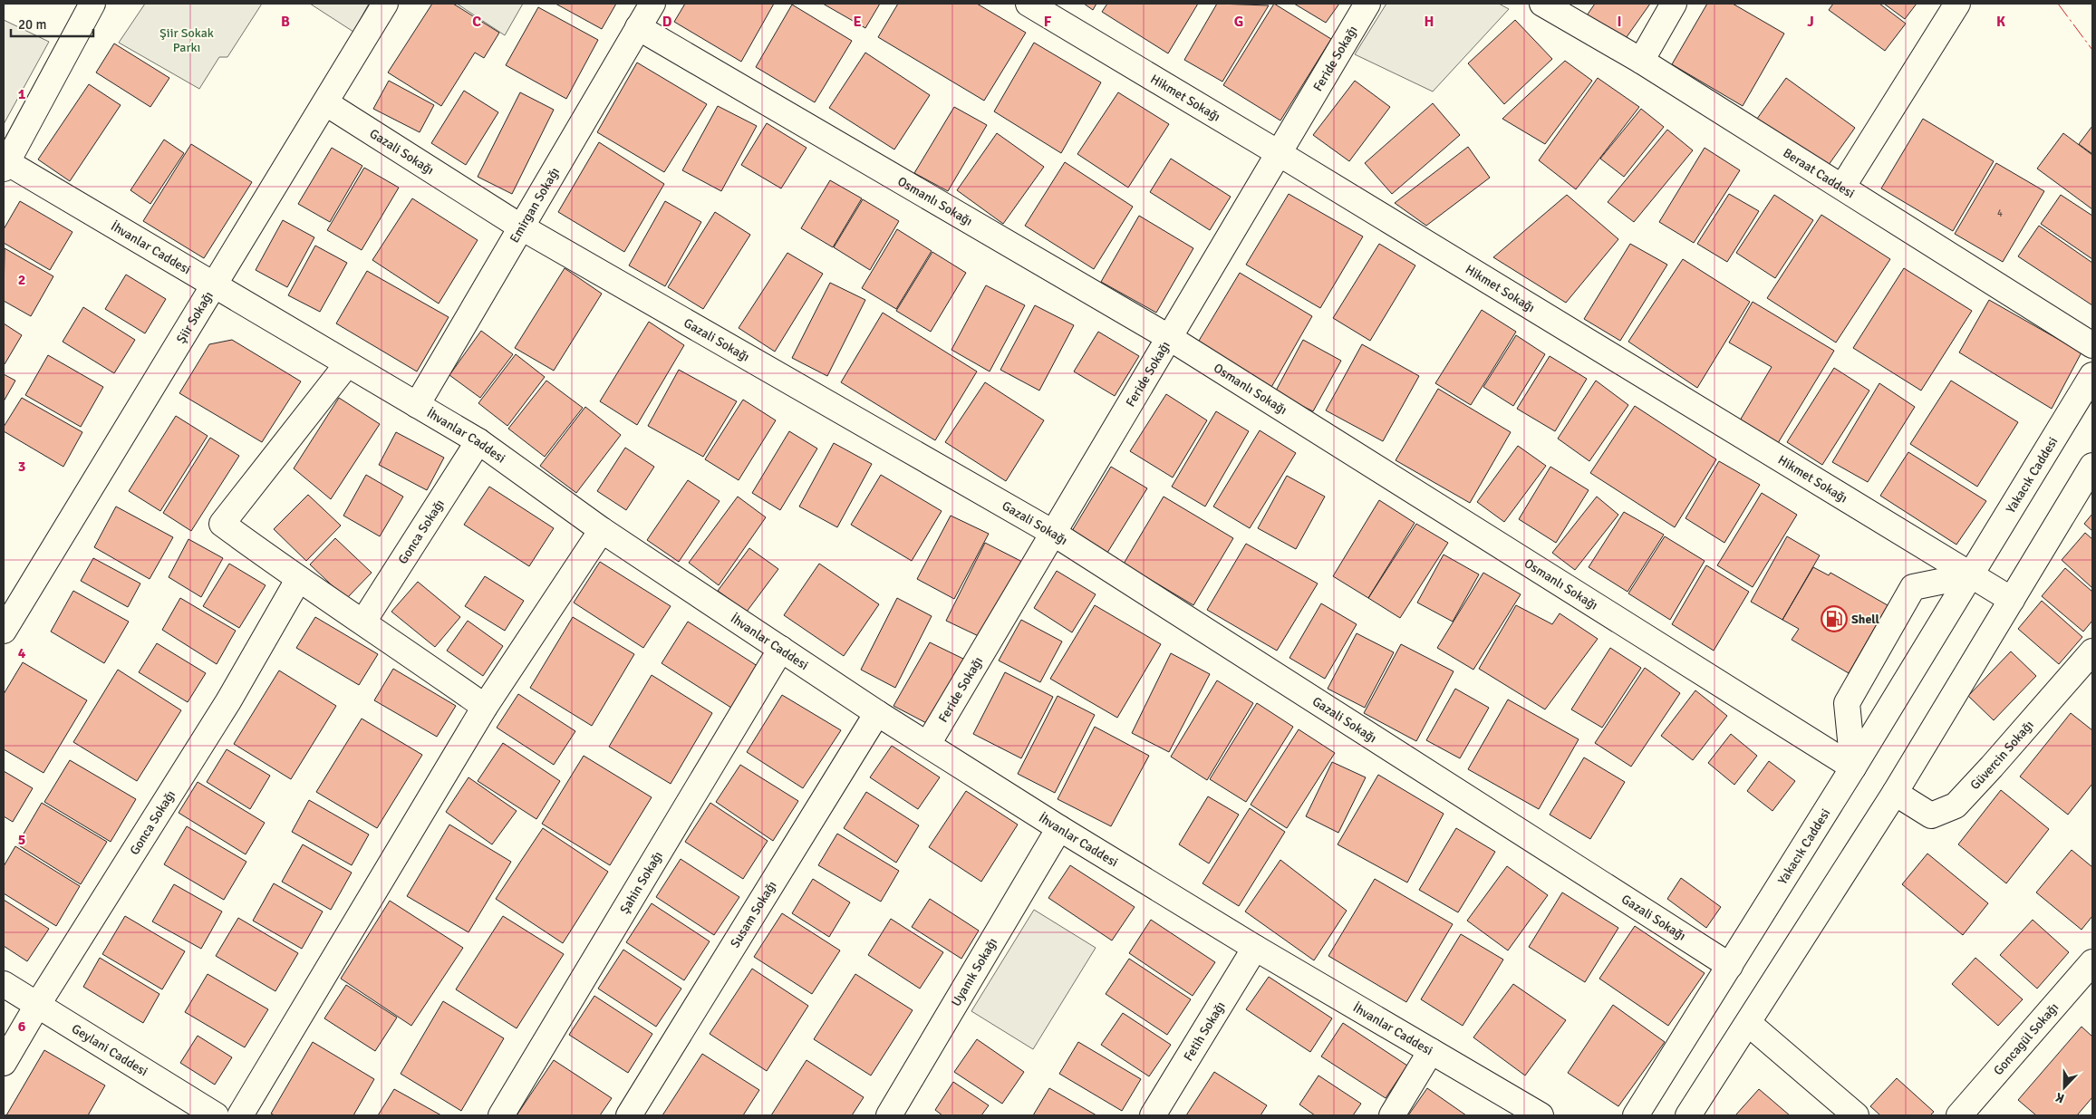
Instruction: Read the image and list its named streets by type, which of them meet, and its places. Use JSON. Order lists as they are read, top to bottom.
{
  "streets": {
    "street": [
      "Feride Sokağı",
      "Hikmet Sokağı",
      "Gazali Sokağı",
      "Beraat Caddesi",
      "Osmanlı Sokağı",
      "Emirgan Sokağı",
      "İhvanlar Caddesi",
      "Şiir Sokağı",
      "Yakacık Caddesi",
      "Gonca Sokağı",
      "Güvercin Sokağı",
      "Şahin Sokağı",
      "Susam Sokağı",
      "Uyanık Sokağı",
      "Fetih Sokağı",
      "Goncagül Sokağı",
      "Geylani Caddesi"
    ]
  },
  "crossings": [
    ["Feride Sokağı", "Hikmet Sokağı"],
    ["Feride Sokağı", "Gazali Sokağı"],
    ["Feride Sokağı", "Osmanlı Sokağı"],
    ["Feride Sokağı", "İhvanlar Caddesi"],
    ["Hikmet Sokağı", "Yakacık Caddesi"],
    ["Gazali Sokağı", "Emirgan Sokağı"],
    ["Gazali Sokağı", "Şiir Sokağı"],
    ["Gazali Sokağı", "Yakacık Caddesi"],
    ["Osmanlı Sokağı", "Emirgan Sokağı"],
    ["Osmanlı Sokağı", "Yakacık Caddesi"],
    ["Emirgan Sokağı", "İhvanlar Caddesi"],
    ["İhvanlar Caddesi", "Şiir Sokağı"],
    ["İhvanlar Caddesi", "Gonca Sokağı"],
    ["İhvanlar Caddesi", "Şahin Sokağı"],
    ["İhvanlar Caddesi", "Susam Sokağı"],
    ["İhvanlar Caddesi", "Uyanık Sokağı"],
    ["İhvanlar Caddesi", "Fetih Sokağı"],
    ["Gonca Sokağı", "Geylani Caddesi"]
  ],
  "parks": ["Şiir Sokak Parkı"],
  "places": {
    "fuel station": ["Shell"]
  },
  "house_numbers": ["4"],
  "scale_bar": "20 m",
  "north": "bottom",
  "grid": {
    "columns": [
      "B",
      "C",
      "D",
      "E",
      "F",
      "G",
      "H",
      "I",
      "J",
      "K"
    ],
    "rows": [
      "1",
      "2",
      "3",
      "4",
      "5",
      "6"
    ]
  }
}
